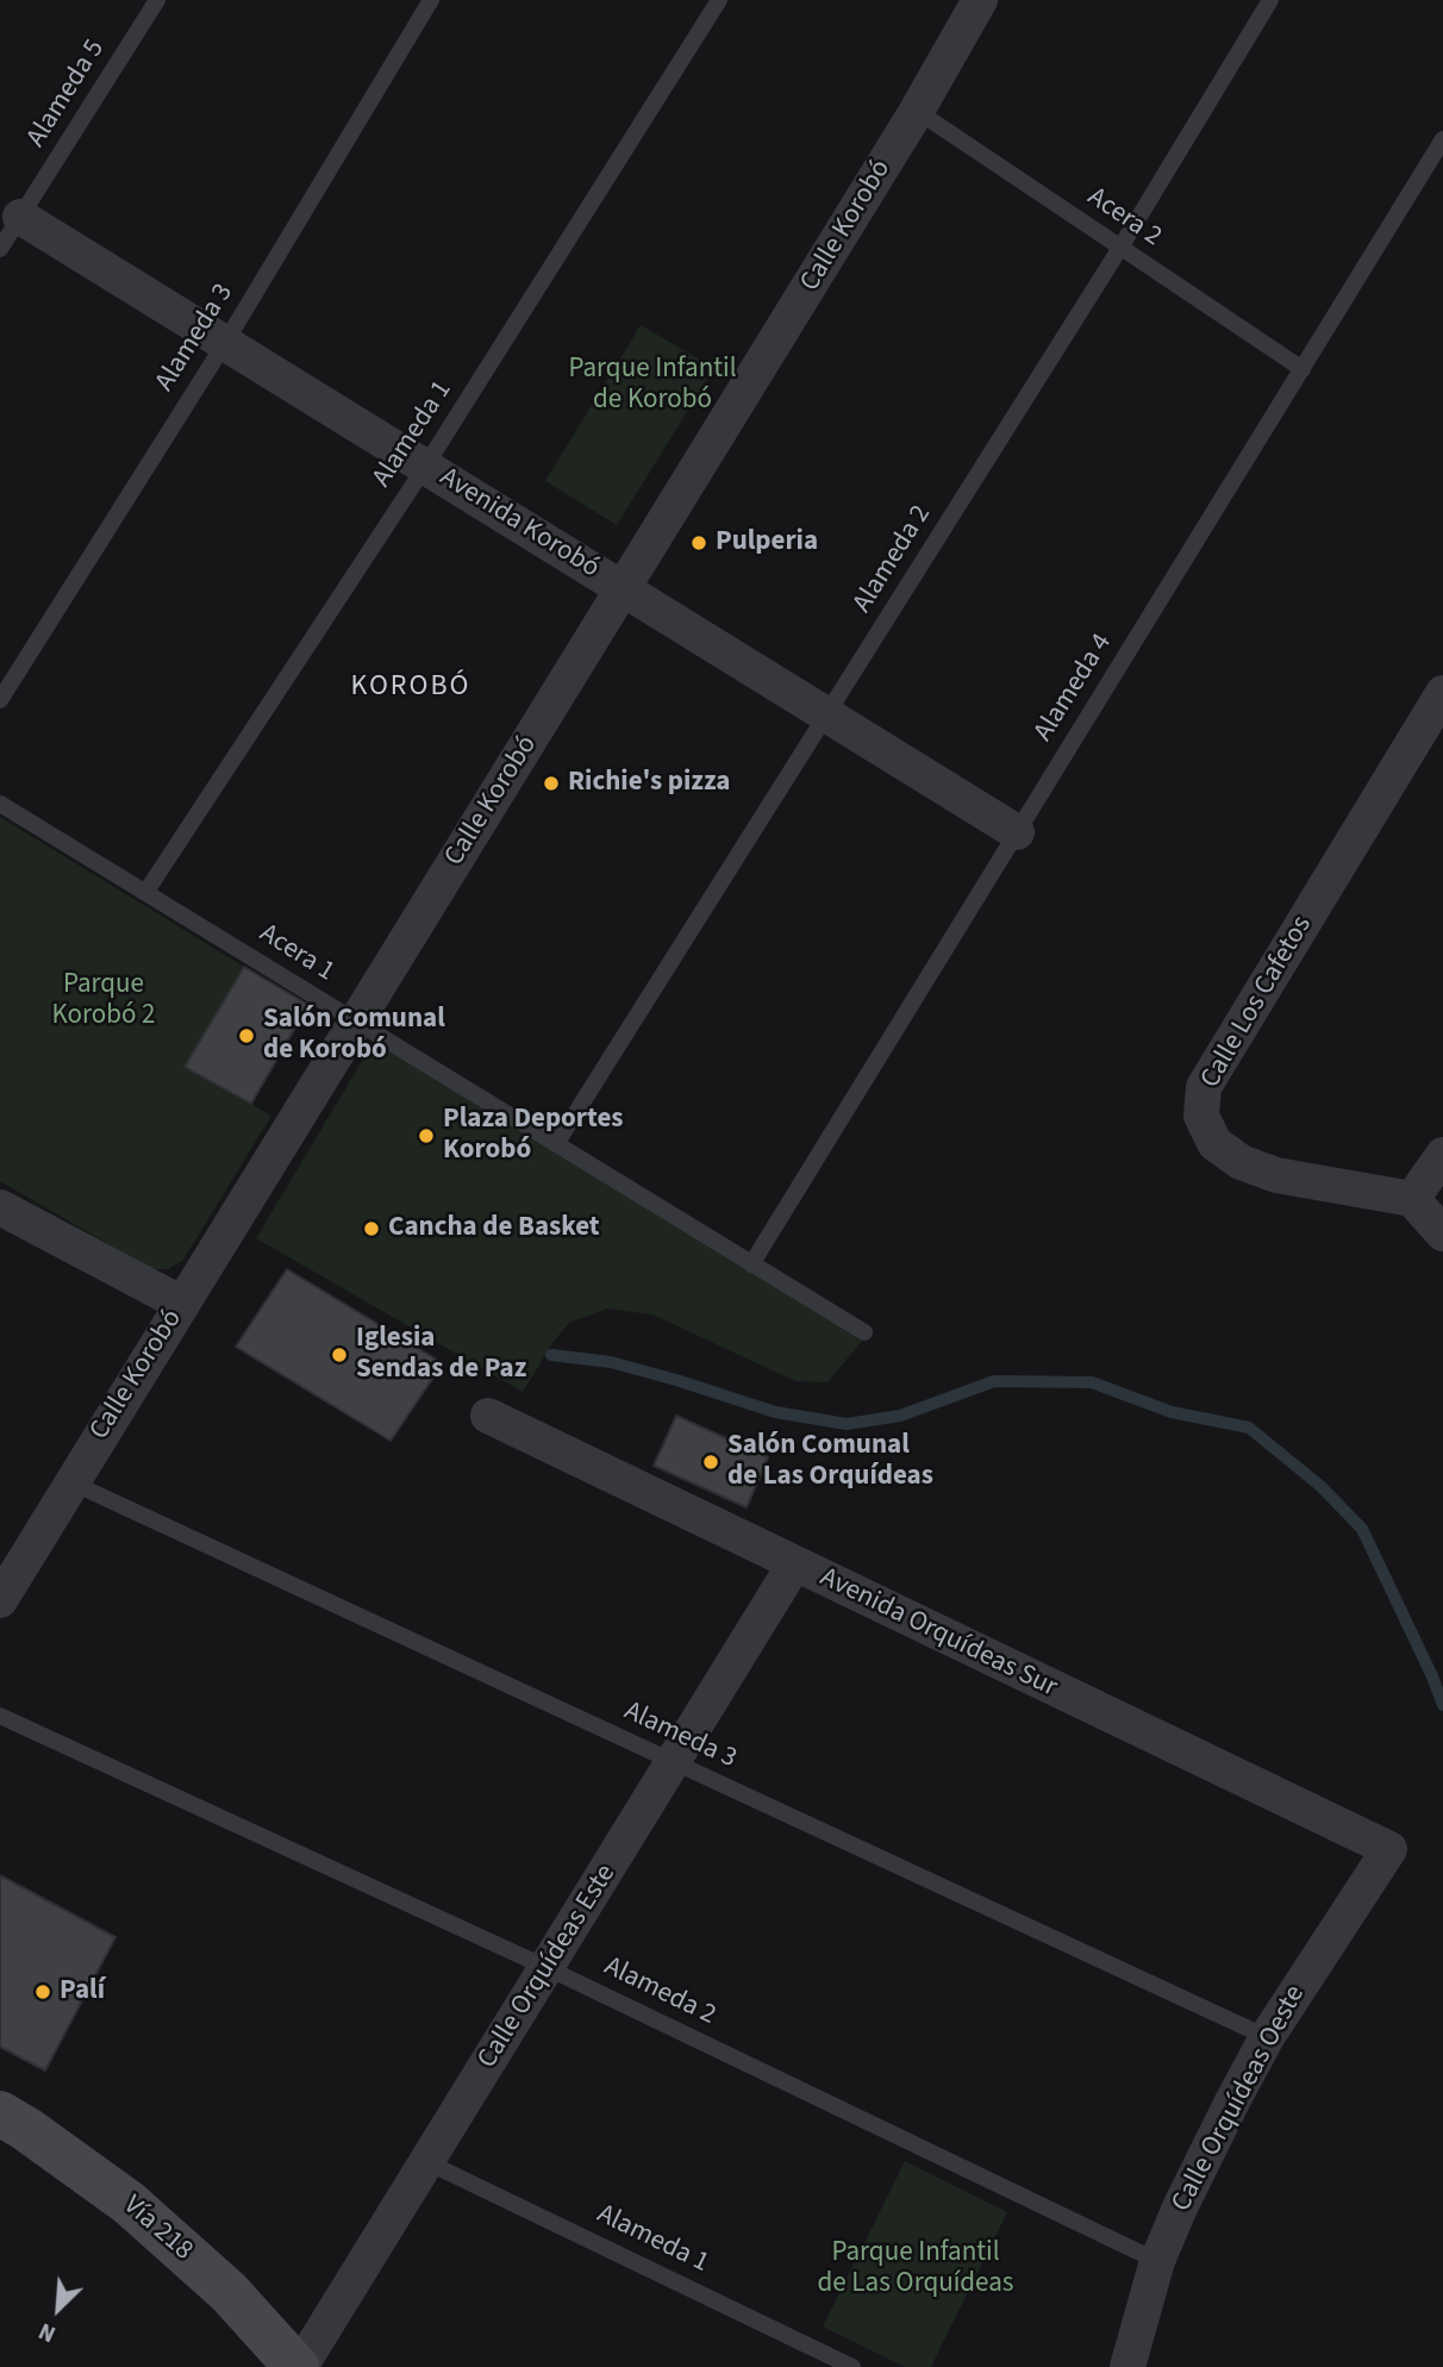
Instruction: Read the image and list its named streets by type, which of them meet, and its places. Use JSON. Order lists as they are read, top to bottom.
{
  "streets": {
    "main road": ["Vía 218"],
    "street": [
      "Calle Korobó",
      "Avenida Korobó",
      "Calle Los Cafetos",
      "Avenida Orquídeas Sur",
      "Calle Orquídeas Este",
      "Calle Orquídeas Oeste"
    ],
    "lane": [
      "Alameda 5",
      "Acera 2",
      "Alameda 3",
      "Alameda 1",
      "Alameda 2",
      "Alameda 4",
      "Acera 1"
    ]
  },
  "crossings": [
    ["Alameda 5", "Avenida Korobó"],
    ["Acera 2", "Calle Korobó"],
    ["Acera 2", "Alameda 2"],
    ["Acera 2", "Alameda 4"],
    ["Calle Korobó", "Alameda 3"],
    ["Calle Korobó", "Avenida Korobó"],
    ["Calle Korobó", "Acera 1"],
    ["Alameda 3", "Avenida Korobó"],
    ["Alameda 3", "Calle Orquídeas Este"],
    ["Alameda 3", "Calle Orquídeas Oeste"],
    ["Alameda 1", "Avenida Korobó"],
    ["Alameda 1", "Acera 1"],
    ["Alameda 1", "Calle Orquídeas Este"],
    ["Avenida Korobó", "Alameda 2"],
    ["Avenida Korobó", "Alameda 4"],
    ["Alameda 2", "Acera 1"],
    ["Alameda 2", "Calle Orquídeas Este"],
    ["Alameda 2", "Calle Orquídeas Oeste"],
    ["Alameda 4", "Acera 1"],
    ["Avenida Orquídeas Sur", "Calle Orquídeas Este"],
    ["Avenida Orquídeas Sur", "Calle Orquídeas Oeste"],
    ["Calle Orquídeas Este", "Vía 218"]
  ],
  "districts": ["KOROBÓ"],
  "parks": ["Parque Infantil de Korobó", "Parque Korobó 2", "Parque Infantil de Las Orquídeas"],
  "places": [
    "Pulperia",
    "Richie's pizza",
    "Salón Comunal de Korobó",
    "Plaza Deportes Korobó",
    "Cancha de Basket",
    "Iglesia Sendas de Paz",
    "Salón Comunal de Las Orquídeas",
    "Palí"
  ],
  "north": "bottom left"
}
